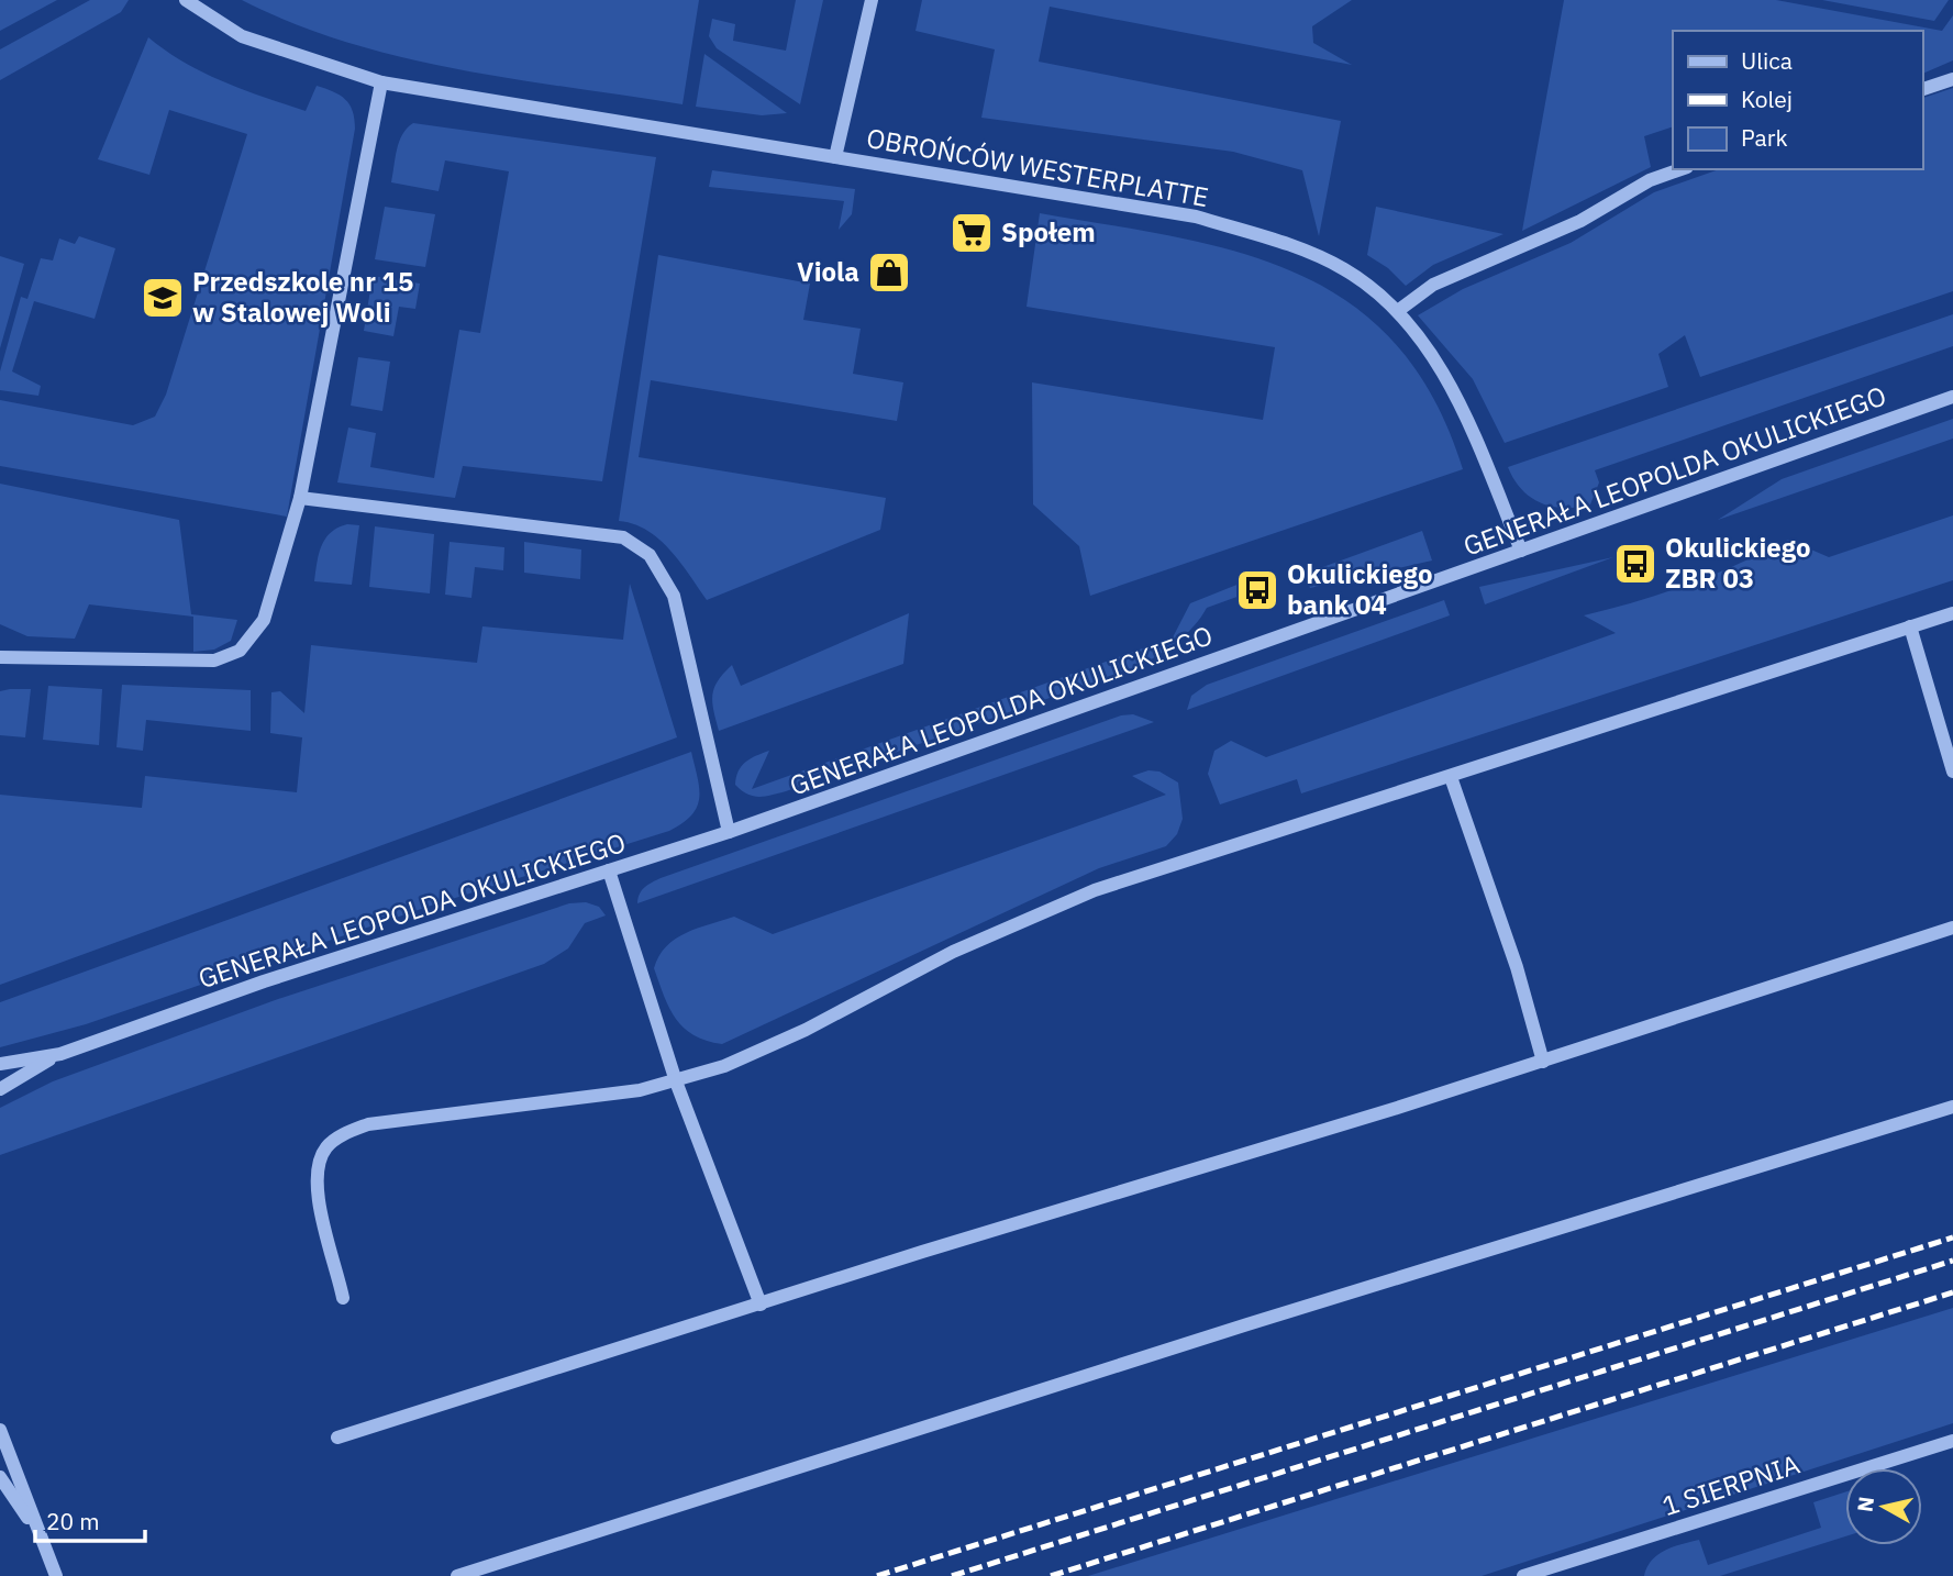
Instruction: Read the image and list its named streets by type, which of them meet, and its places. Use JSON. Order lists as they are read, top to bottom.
{
  "streets": {
    "street": ["OBROŃCÓW WESTERPLATTE", "GENERAŁA LEOPOLDA OKULICKIEGO", "1 SIERPNIA"]
  },
  "crossings": [
    ["OBROŃCÓW WESTERPLATTE", "GENERAŁA LEOPOLDA OKULICKIEGO"]
  ],
  "places": {
    "supermarket": ["Społem"],
    "shop": ["Viola"],
    "school or university": ["Przedszkole nr 15 w Stalowej Woli"],
    "bus stop": ["Okulickiego ZBR 03", "Okulickiego bank 04"]
  },
  "legend": ["Ulica", "Kolej", "Park"],
  "scale_bar": "20 m",
  "north": "left"
}
